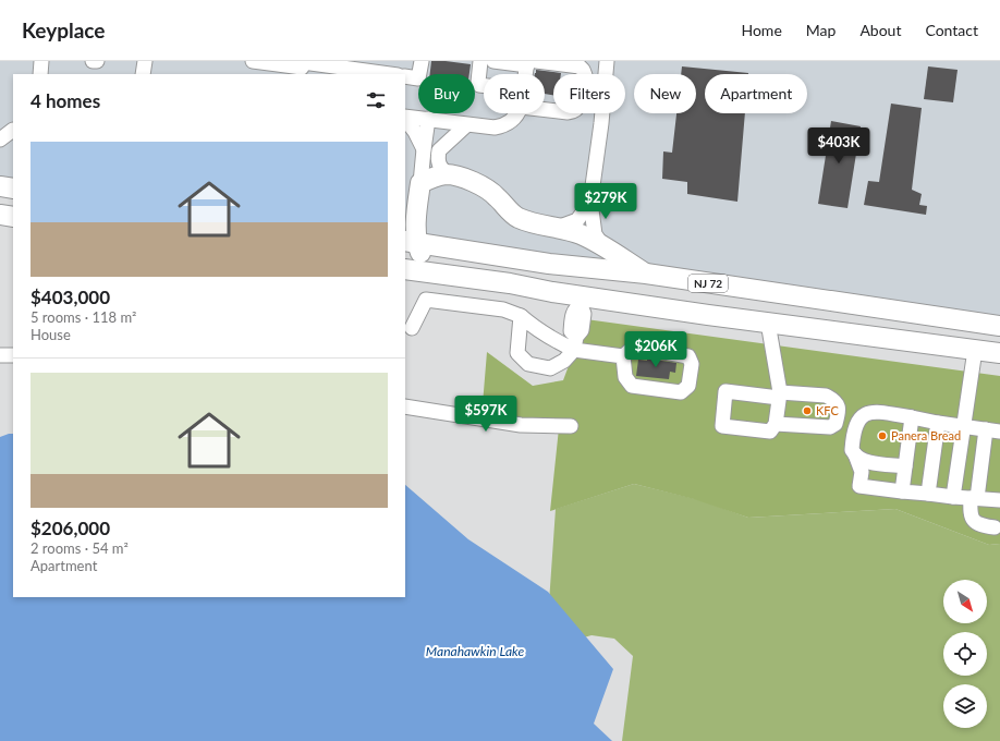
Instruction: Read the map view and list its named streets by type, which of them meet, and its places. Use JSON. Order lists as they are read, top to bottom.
{
  "streets": {
    "highway": ["NJ 72"]
  },
  "water": ["Manahawkin Lake"],
  "places": ["KFC", "Panera Bread"],
  "north": "bottom right",
  "page": {
    "header": "Keyplace",
    "nav": [
      "Home",
      "Map",
      "About",
      "Contact"
    ],
    "chip": [
      "Buy",
      "Rent",
      "Filters",
      "New",
      "Apartment"
    ],
    "heading": "4 homes",
    "list": [
      {
        "name": "$403,000",
        "note": "5 rooms · 118 m² · House"
      },
      {
        "name": "$206,000",
        "note": "2 rooms · 54 m² · Apartment"
      }
    ],
    "price": [
      "$403K",
      "$279K",
      "$206K",
      "$597K"
    ]
  }
}
